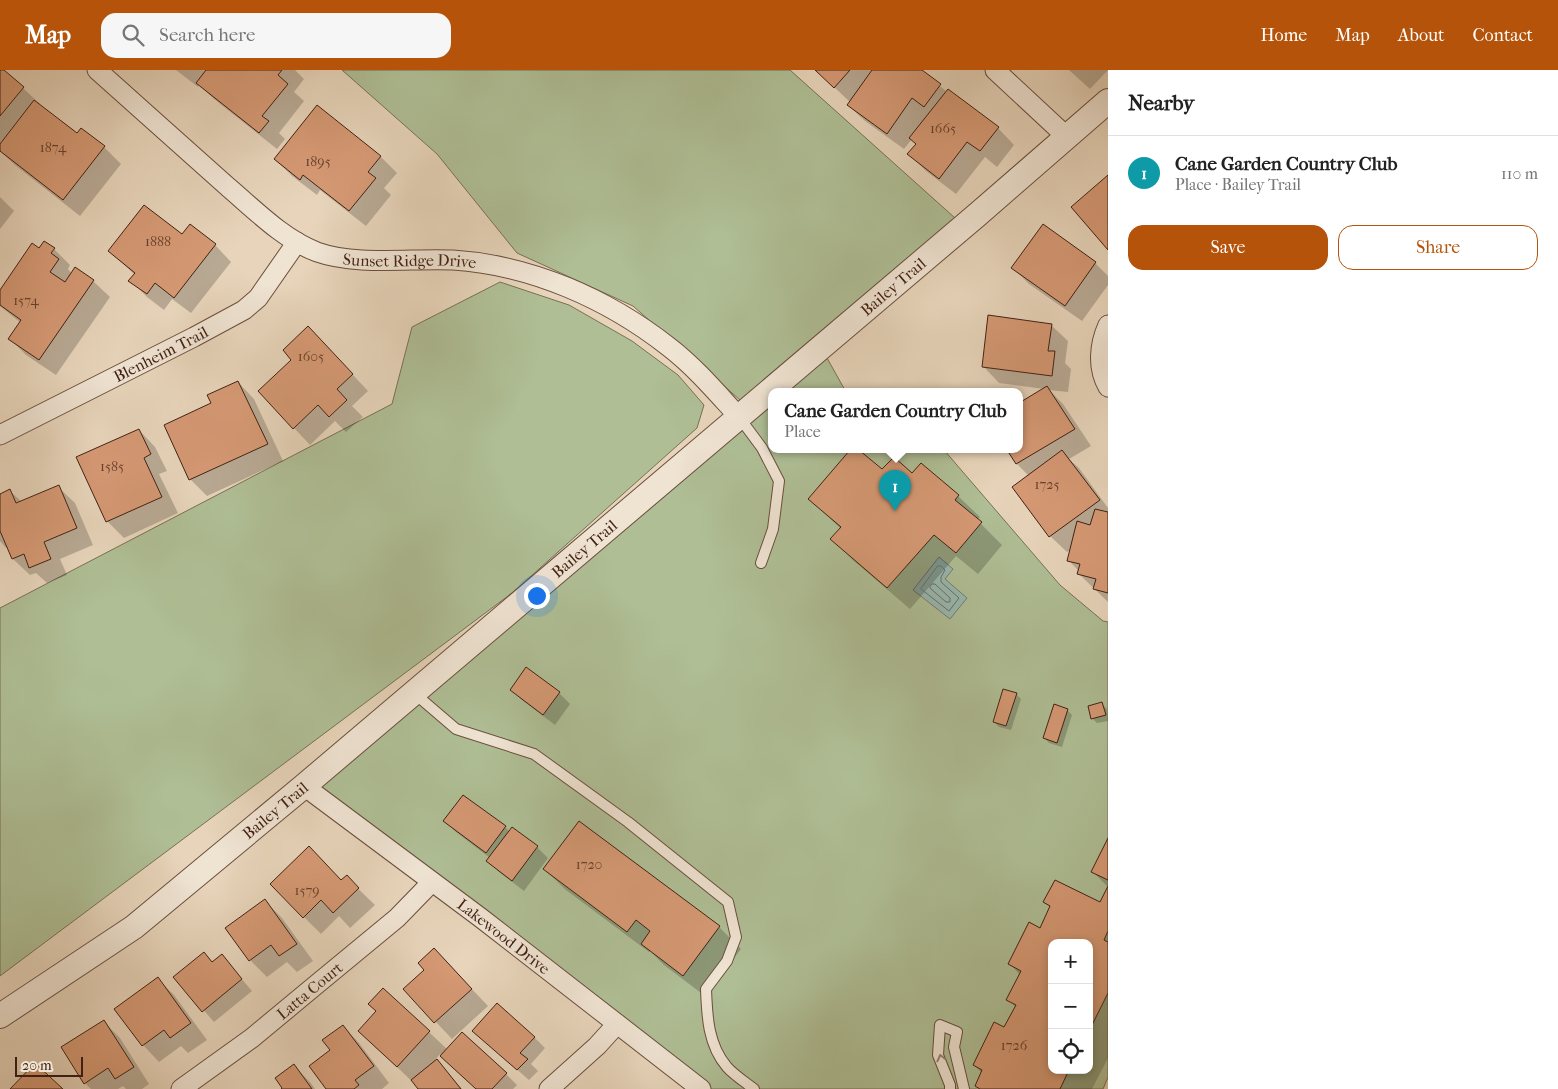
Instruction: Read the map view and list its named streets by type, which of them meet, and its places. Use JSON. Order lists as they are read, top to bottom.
{
  "streets": {
    "street": [
      "Sunset Ridge Drive",
      "Bailey Trail",
      "Blenheim Trail",
      "Lakewood Drive",
      "Latta Court"
    ]
  },
  "crossings": [
    ["Sunset Ridge Drive", "Bailey Trail"],
    ["Sunset Ridge Drive", "Blenheim Trail"],
    ["Bailey Trail", "Lakewood Drive"],
    ["Lakewood Drive", "Latta Court"]
  ],
  "house_numbers": [
    "1665",
    "1874",
    "1895",
    "1888",
    "1574",
    "1605",
    "1585",
    "1725",
    "1720",
    "1579",
    "1726"
  ],
  "scale_bar": "20 m",
  "page": {
    "header": "Map",
    "search": "Search here",
    "nav": [
      "Home",
      "Map",
      "About",
      "Contact"
    ],
    "heading": "Nearby",
    "list": [
      {
        "mark": "1",
        "name": "Cane Garden Country Club",
        "note": "Place · Bailey Trail",
        "value": "110 m"
      }
    ],
    "buttons": ["Save", "Share"],
    "popup": ["Cane Garden Country Club", "Place"],
    "pins": "1",
    "map_buttons": ["+", "−"],
    "scale": "20 m"
  }
}
